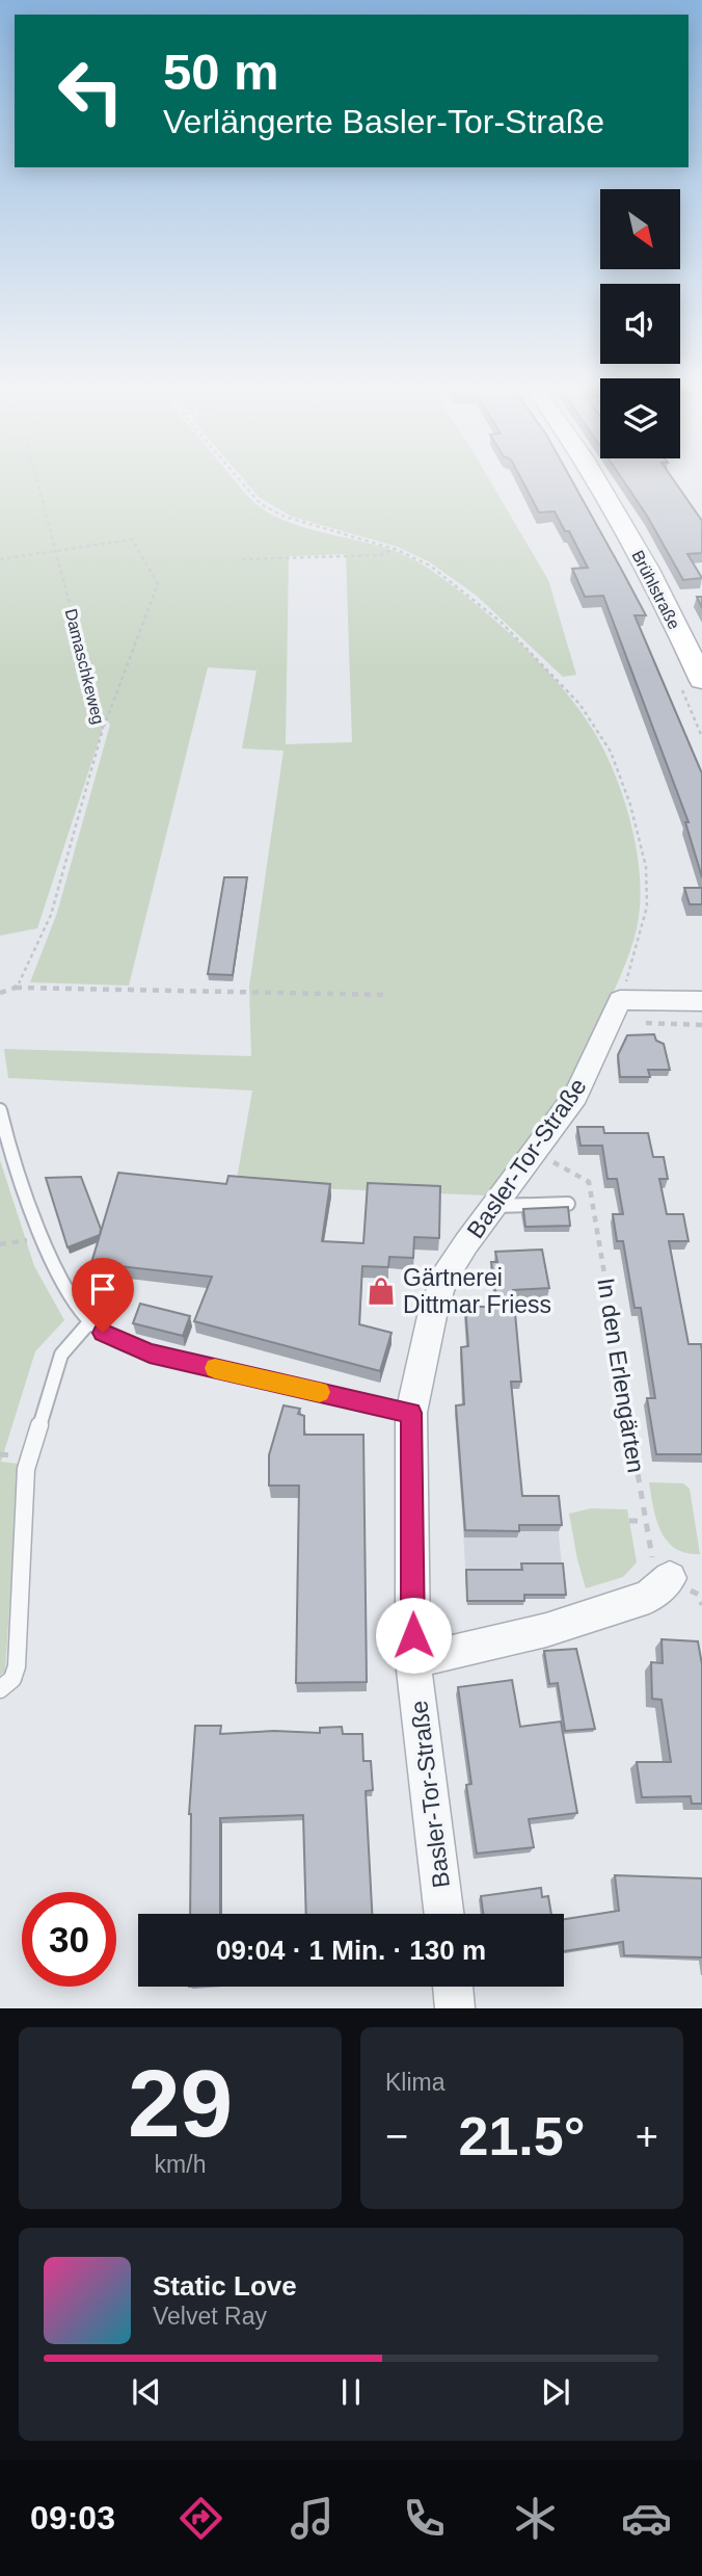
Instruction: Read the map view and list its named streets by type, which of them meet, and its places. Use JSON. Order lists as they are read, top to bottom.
{
  "streets": {
    "street": ["Brühlstraße", "Basler-Tor-Straße"],
    "path": ["Damaschkeweg", "In den Erlengärten"]
  },
  "crossings": [
    ["Basler-Tor-Straße", "In den Erlengärten"]
  ],
  "places": {
    "shop": ["Gärtnerei Dittmar Friess"]
  },
  "north": "bottom right",
  "page": {
    "turn": ["50 m", "Verlängerte Basler-Tor-Straße"],
    "limit": "30",
    "trip": "09:04 · 1 Min. · 130 m",
    "tile": [
      ["29", "km/h"],
      "Klima"
    ],
    "heat": ["−", "21.5°", "+"],
    "song": ["Static Love", "Velvet Ray"],
    "tabs": "09:03"
  }
}
